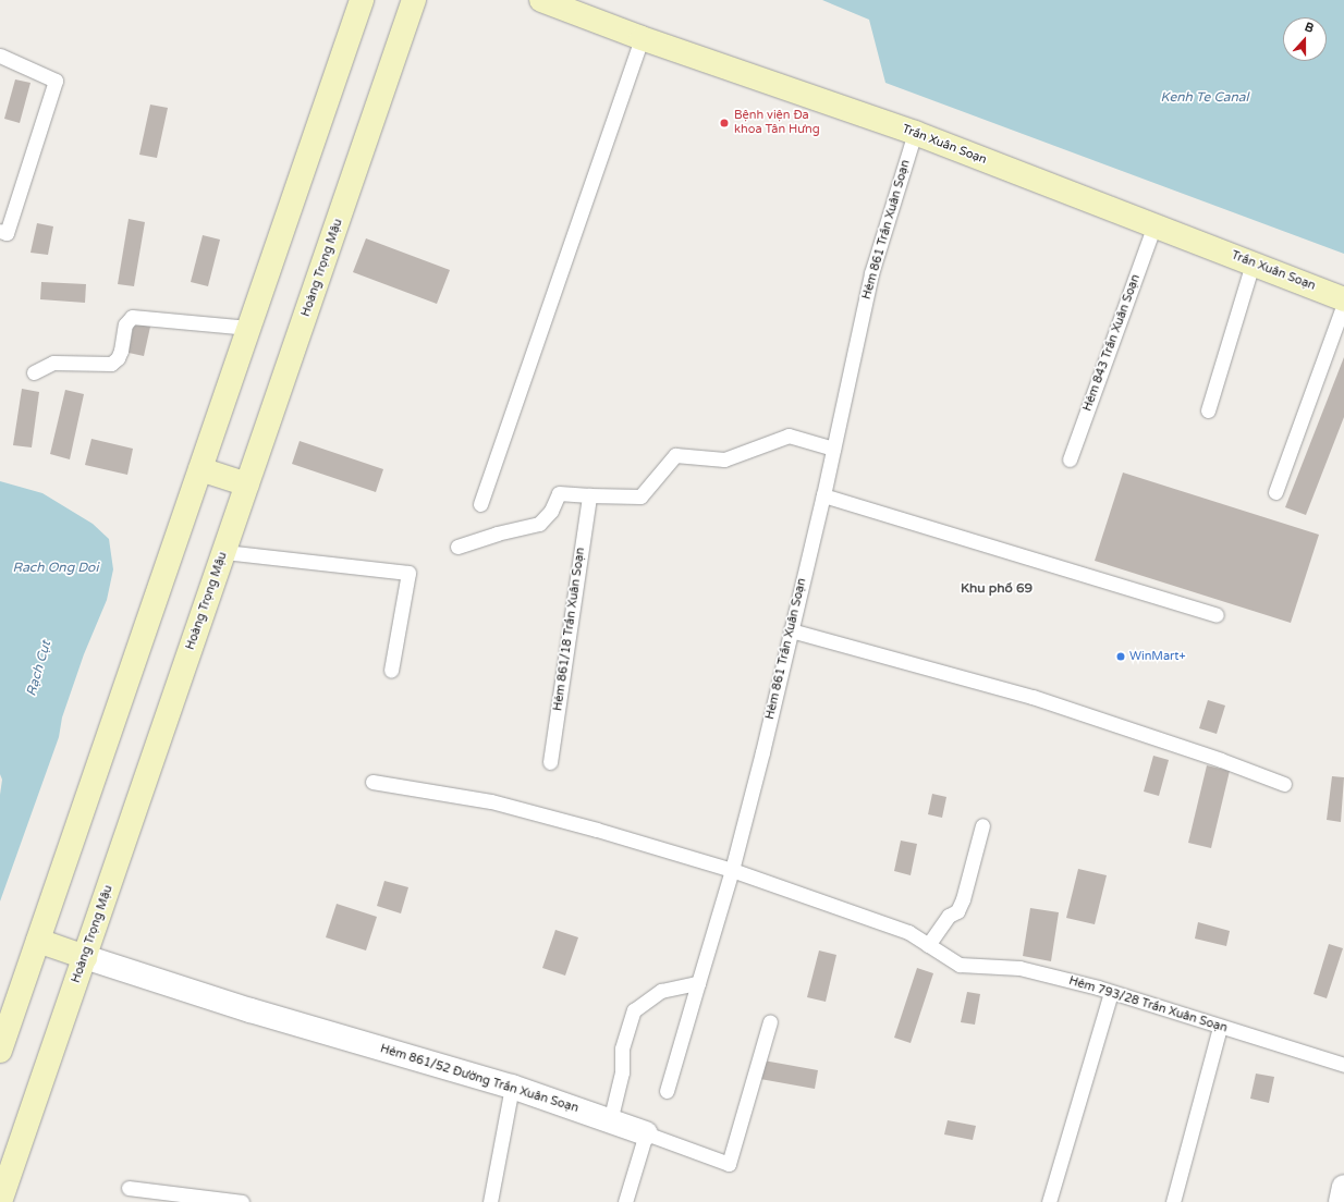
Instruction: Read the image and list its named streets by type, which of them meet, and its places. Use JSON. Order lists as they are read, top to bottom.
{
  "streets": {
    "main road": ["Trần Xuân Soạn", "Hoàng Trọng Mậu"],
    "street": ["Hẻm 861/52 Đường Trần Xuân Soạn"],
    "lane": [
      "Hẻm 861 Trần Xuân Soạn",
      "Hẻm 843 Trần Xuân Soạn",
      "Hẻm 861/18 Trần Xuân Soạn",
      "Hẻm 793/28 Trần Xuân Soạn"
    ]
  },
  "crossings": [
    ["Trần Xuân Soạn", "Hẻm 861 Trần Xuân Soạn"],
    ["Trần Xuân Soạn", "Hẻm 843 Trần Xuân Soạn"],
    ["Hẻm 861 Trần Xuân Soạn", "Hẻm 793/28 Trần Xuân Soạn"],
    ["Hoàng Trọng Mậu", "Hẻm 861/52 Đường Trần Xuân Soạn"]
  ],
  "districts": ["Khu phố 69"],
  "water": ["Kenh Te Canal", "Rach Ong Doi", "Rạch Cụt"],
  "places": ["Bệnh viện Đa khoa Tân Hưng", "WinMart+"],
  "north": "top"
}
